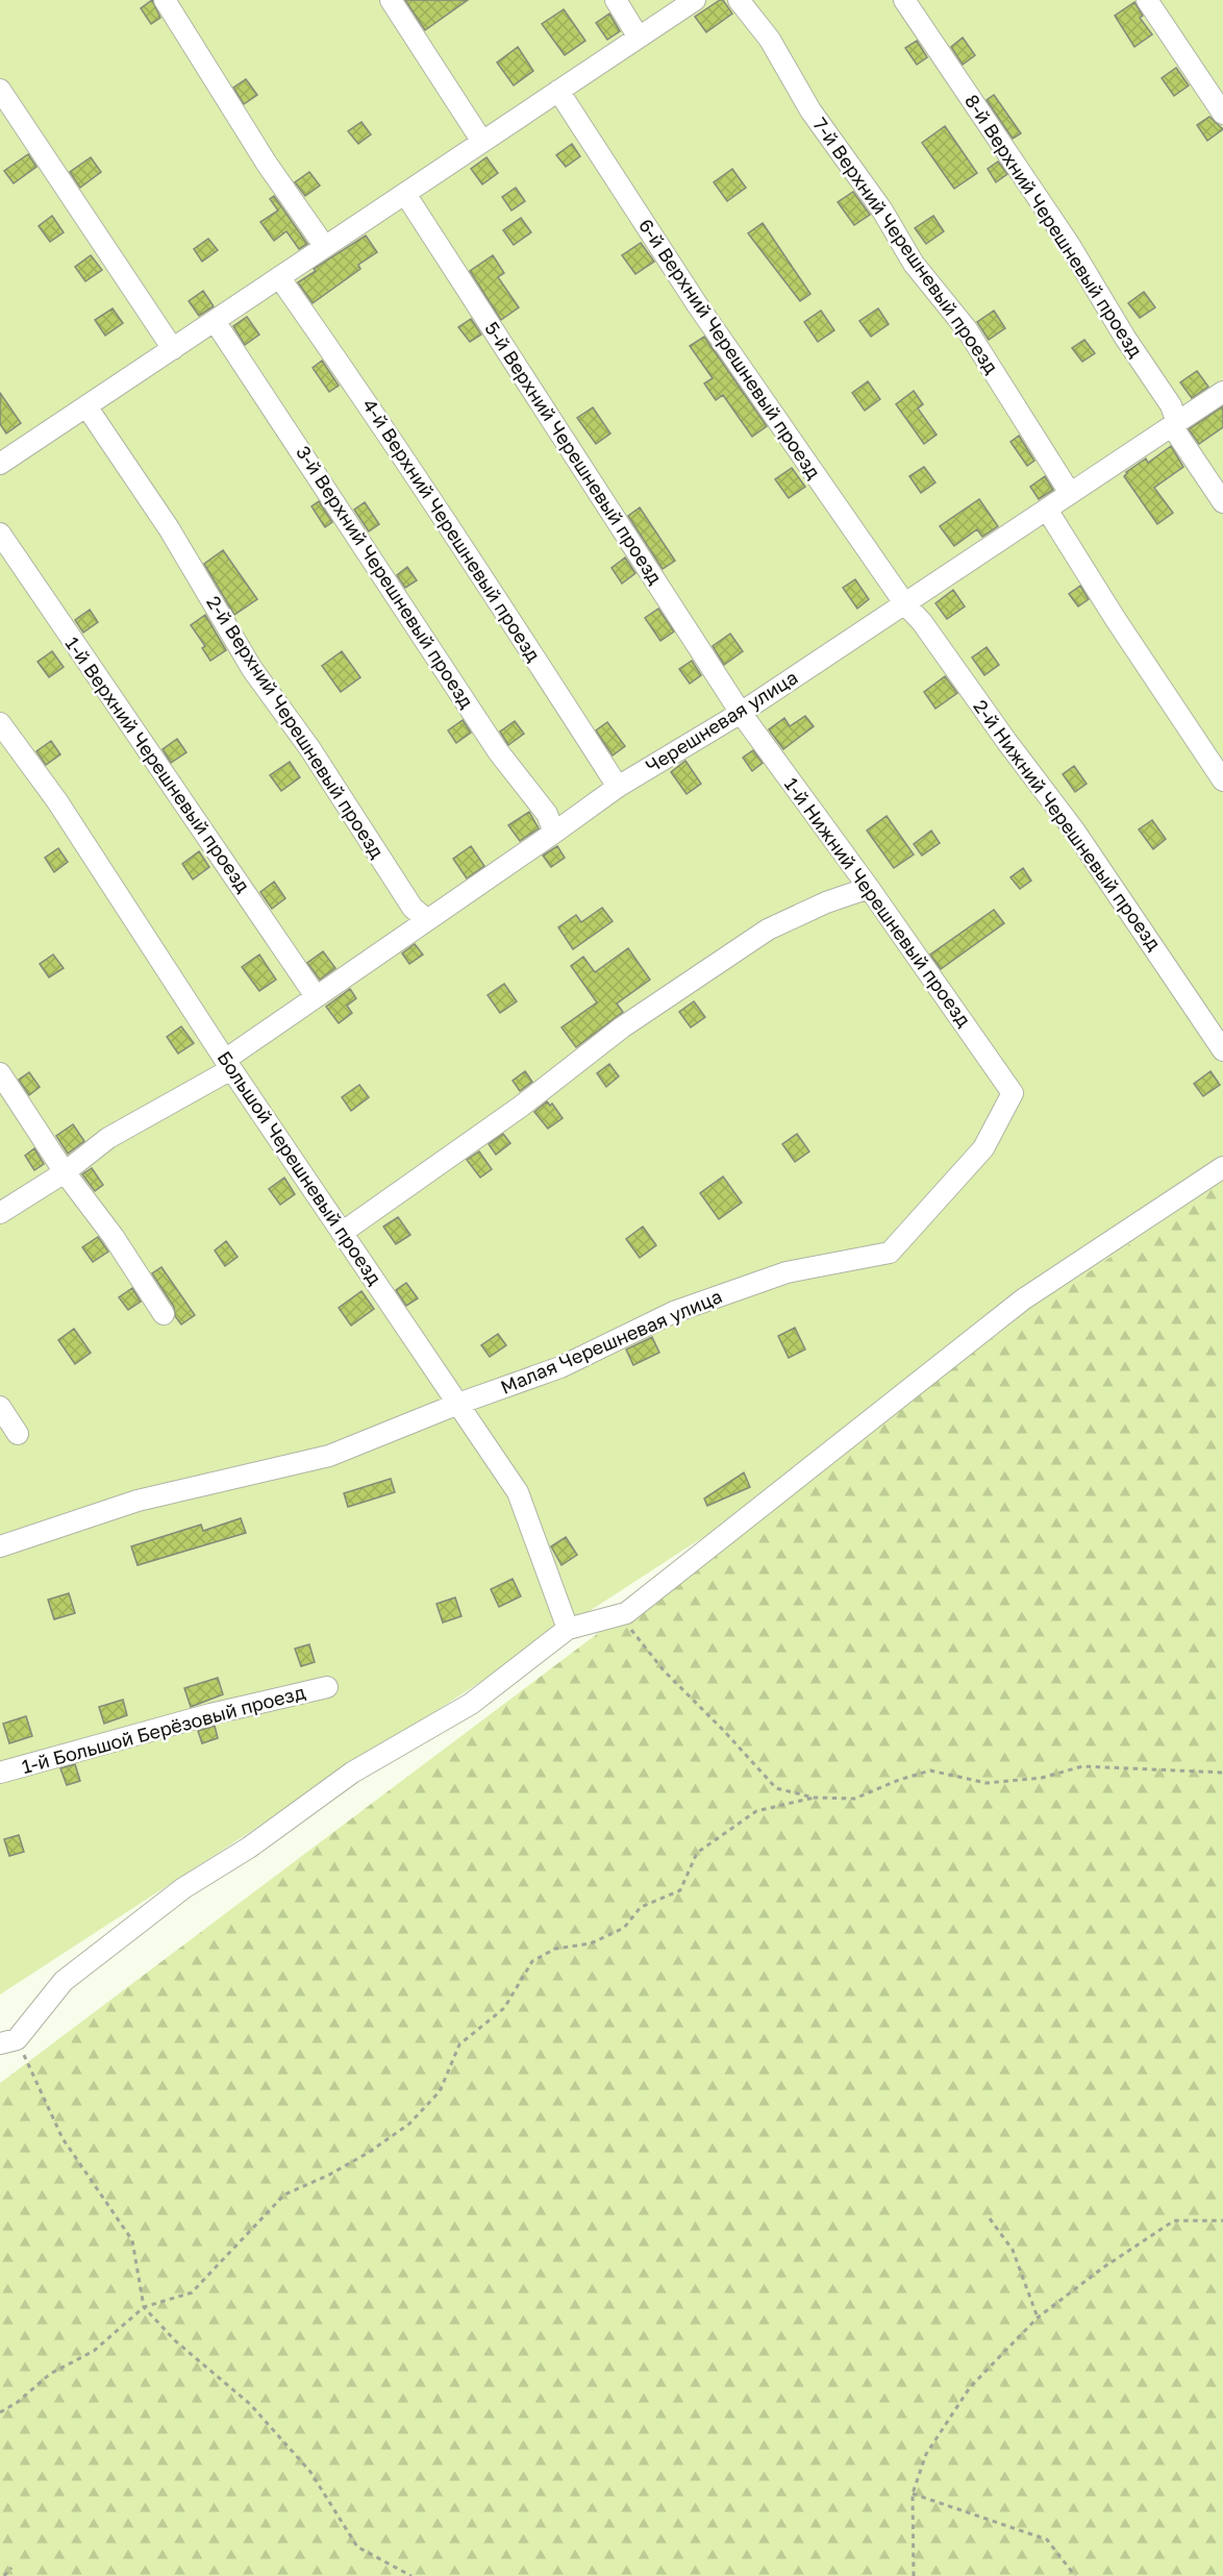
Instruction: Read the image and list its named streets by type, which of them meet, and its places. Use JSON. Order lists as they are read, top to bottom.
{
  "streets": {
    "lane": [
      "8-й Верхний Черешневый проезд",
      "7-й Верхний Черешневый проезд",
      "6-й Верхний Черешневый проезд",
      "5-й Верхний Черешневый проезд",
      "4-й Верхний Черешневый проезд",
      "3-й Верхний Черешневый проезд",
      "Черешневая улица",
      "2-й Верхний Черешневый проезд",
      "1-й Верхний Черешневый проезд",
      "2-й Нижний Черешневый проезд",
      "1-й Нижний Черешневый проезд",
      "Большой Черешневый проезд",
      "Малая Черешневая улица",
      "1-й Большой Берёзовый проезд"
    ]
  },
  "crossings": [
    ["8-й Верхний Черешневый проезд", "Черешневая улица"],
    ["7-й Верхний Черешневый проезд", "Черешневая улица"],
    ["6-й Верхний Черешневый проезд", "Черешневая улица"],
    ["6-й Верхний Черешневый проезд", "2-й Нижний Черешневый проезд"],
    ["5-й Верхний Черешневый проезд", "Черешневая улица"],
    ["5-й Верхний Черешневый проезд", "1-й Нижний Черешневый проезд"],
    ["4-й Верхний Черешневый проезд", "Черешневая улица"],
    ["3-й Верхний Черешневый проезд", "Черешневая улица"],
    ["Черешневая улица", "2-й Верхний Черешневый проезд"],
    ["Черешневая улица", "1-й Верхний Черешневый проезд"],
    ["Черешневая улица", "2-й Нижний Черешневый проезд"],
    ["Черешневая улица", "1-й Нижний Черешневый проезд"],
    ["Черешневая улица", "Большой Черешневый проезд"],
    ["1-й Нижний Черешневый проезд", "Малая Черешневая улица"],
    ["Большой Черешневый проезд", "Малая Черешневая улица"]
  ]
}
